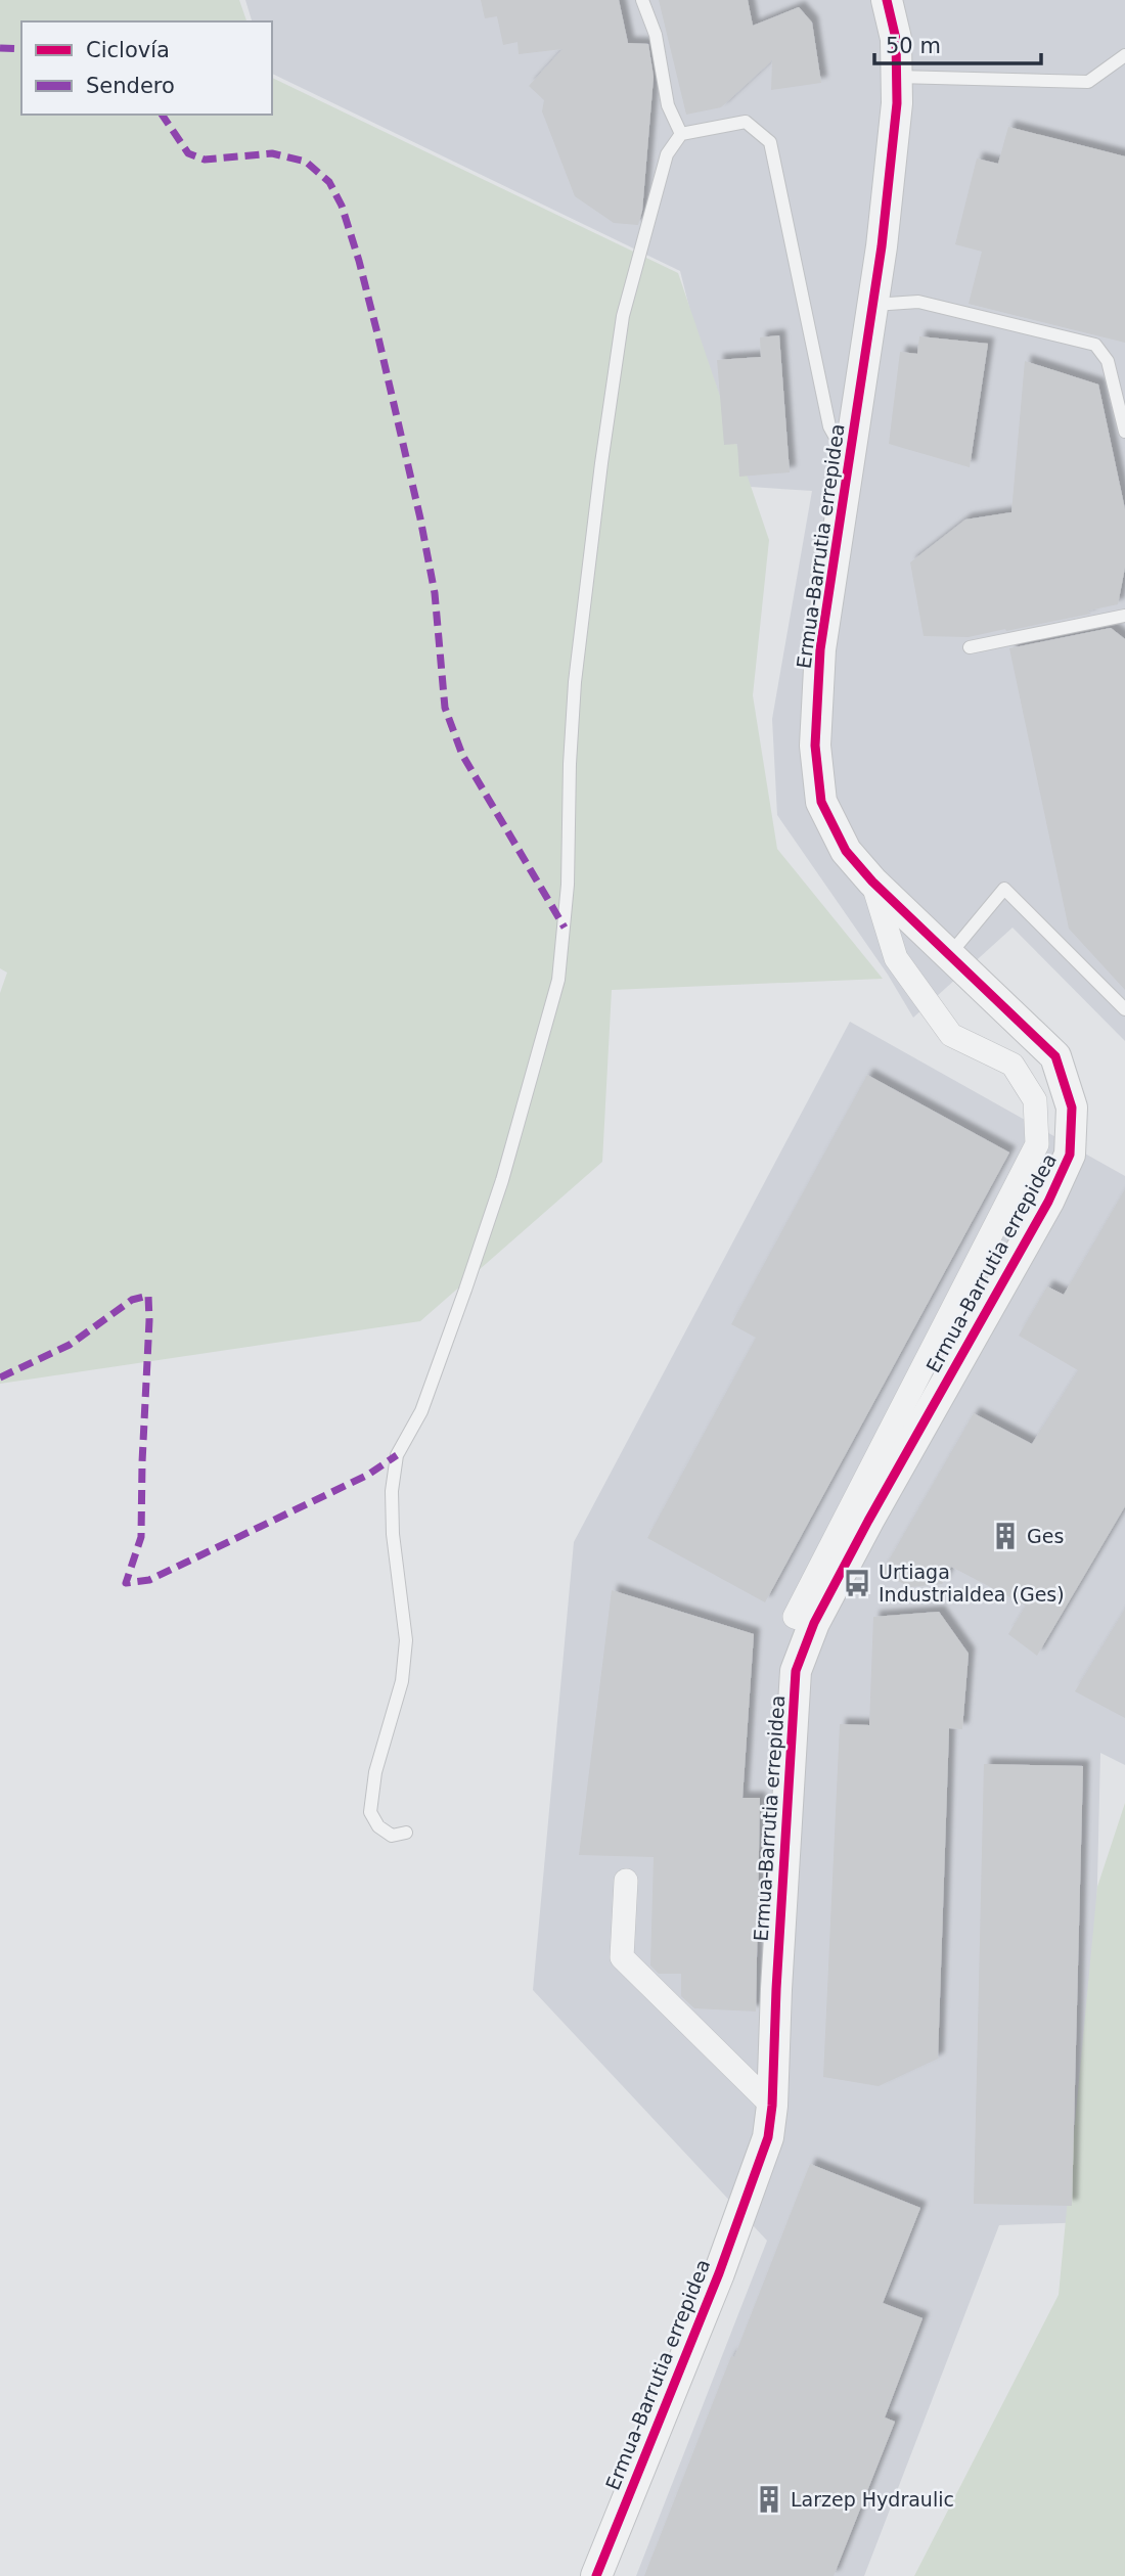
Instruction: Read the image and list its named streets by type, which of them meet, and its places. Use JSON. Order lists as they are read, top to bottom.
{
  "streets": {
    "street": ["Ermua-Barrutia errepidea"]
  },
  "places": {
    "building": ["Ges", "Larzep Hydraulic"],
    "bus stop": ["Urtiaga Industrialdea (Ges)"]
  },
  "legend": ["Ciclovía", "Sendero"],
  "scale_bar": "50 m"
}
